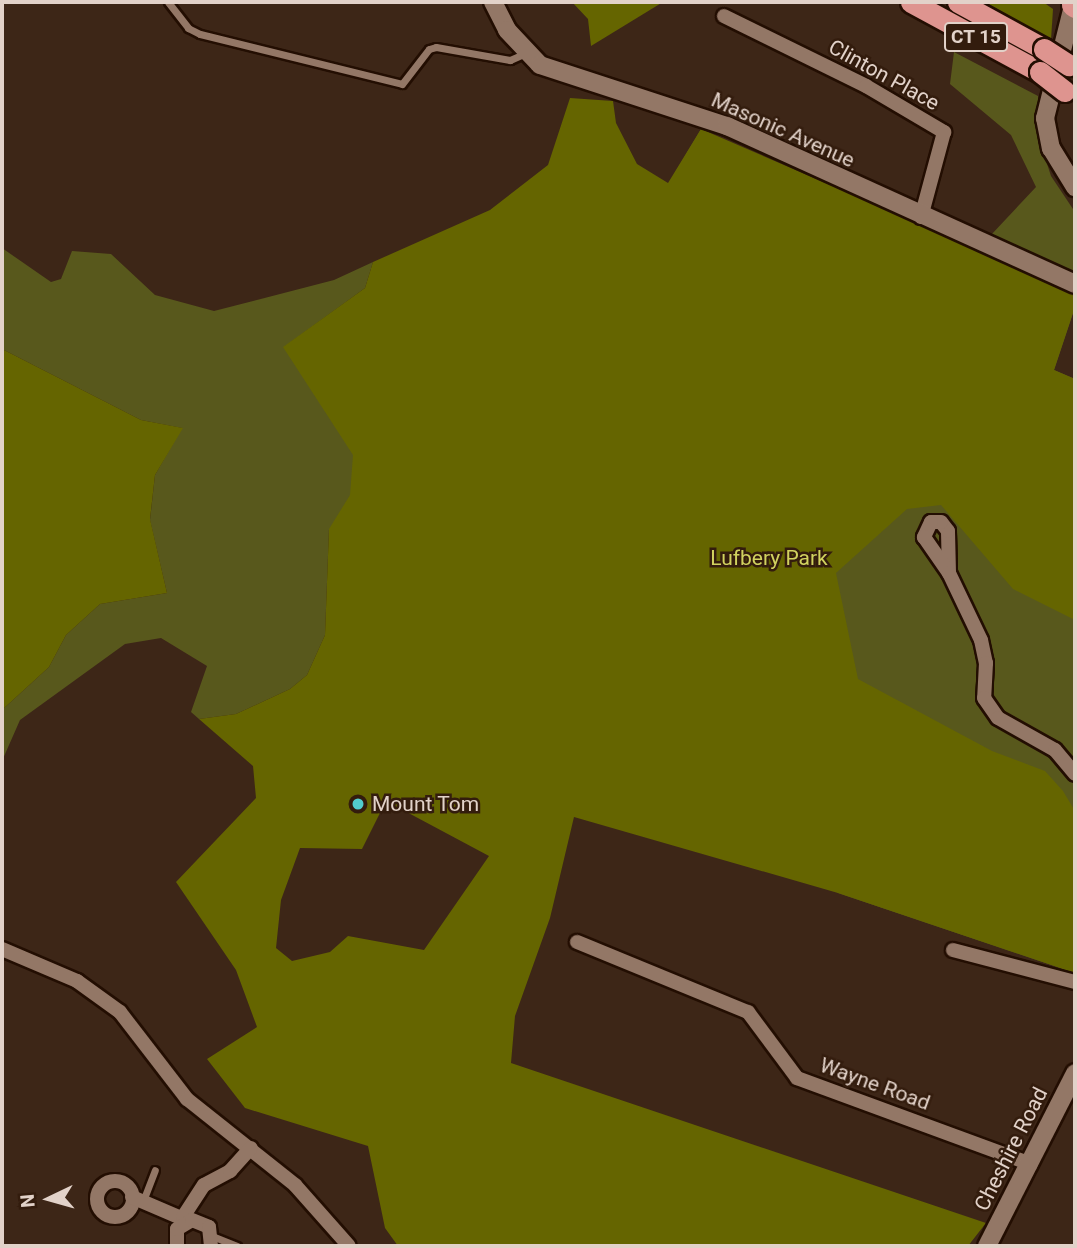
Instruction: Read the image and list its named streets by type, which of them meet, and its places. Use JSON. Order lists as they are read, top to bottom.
{
  "streets": {
    "highway": ["CT 15"],
    "main road": ["Masonic Avenue", "Cheshire Road"],
    "street": ["Clinton Place", "Wayne Road"]
  },
  "crossings": [
    ["Clinton Place", "Masonic Avenue"],
    ["Wayne Road", "Cheshire Road"]
  ],
  "parks": ["Lufbery Park"],
  "places": ["Mount Tom"],
  "north": "left"
}
